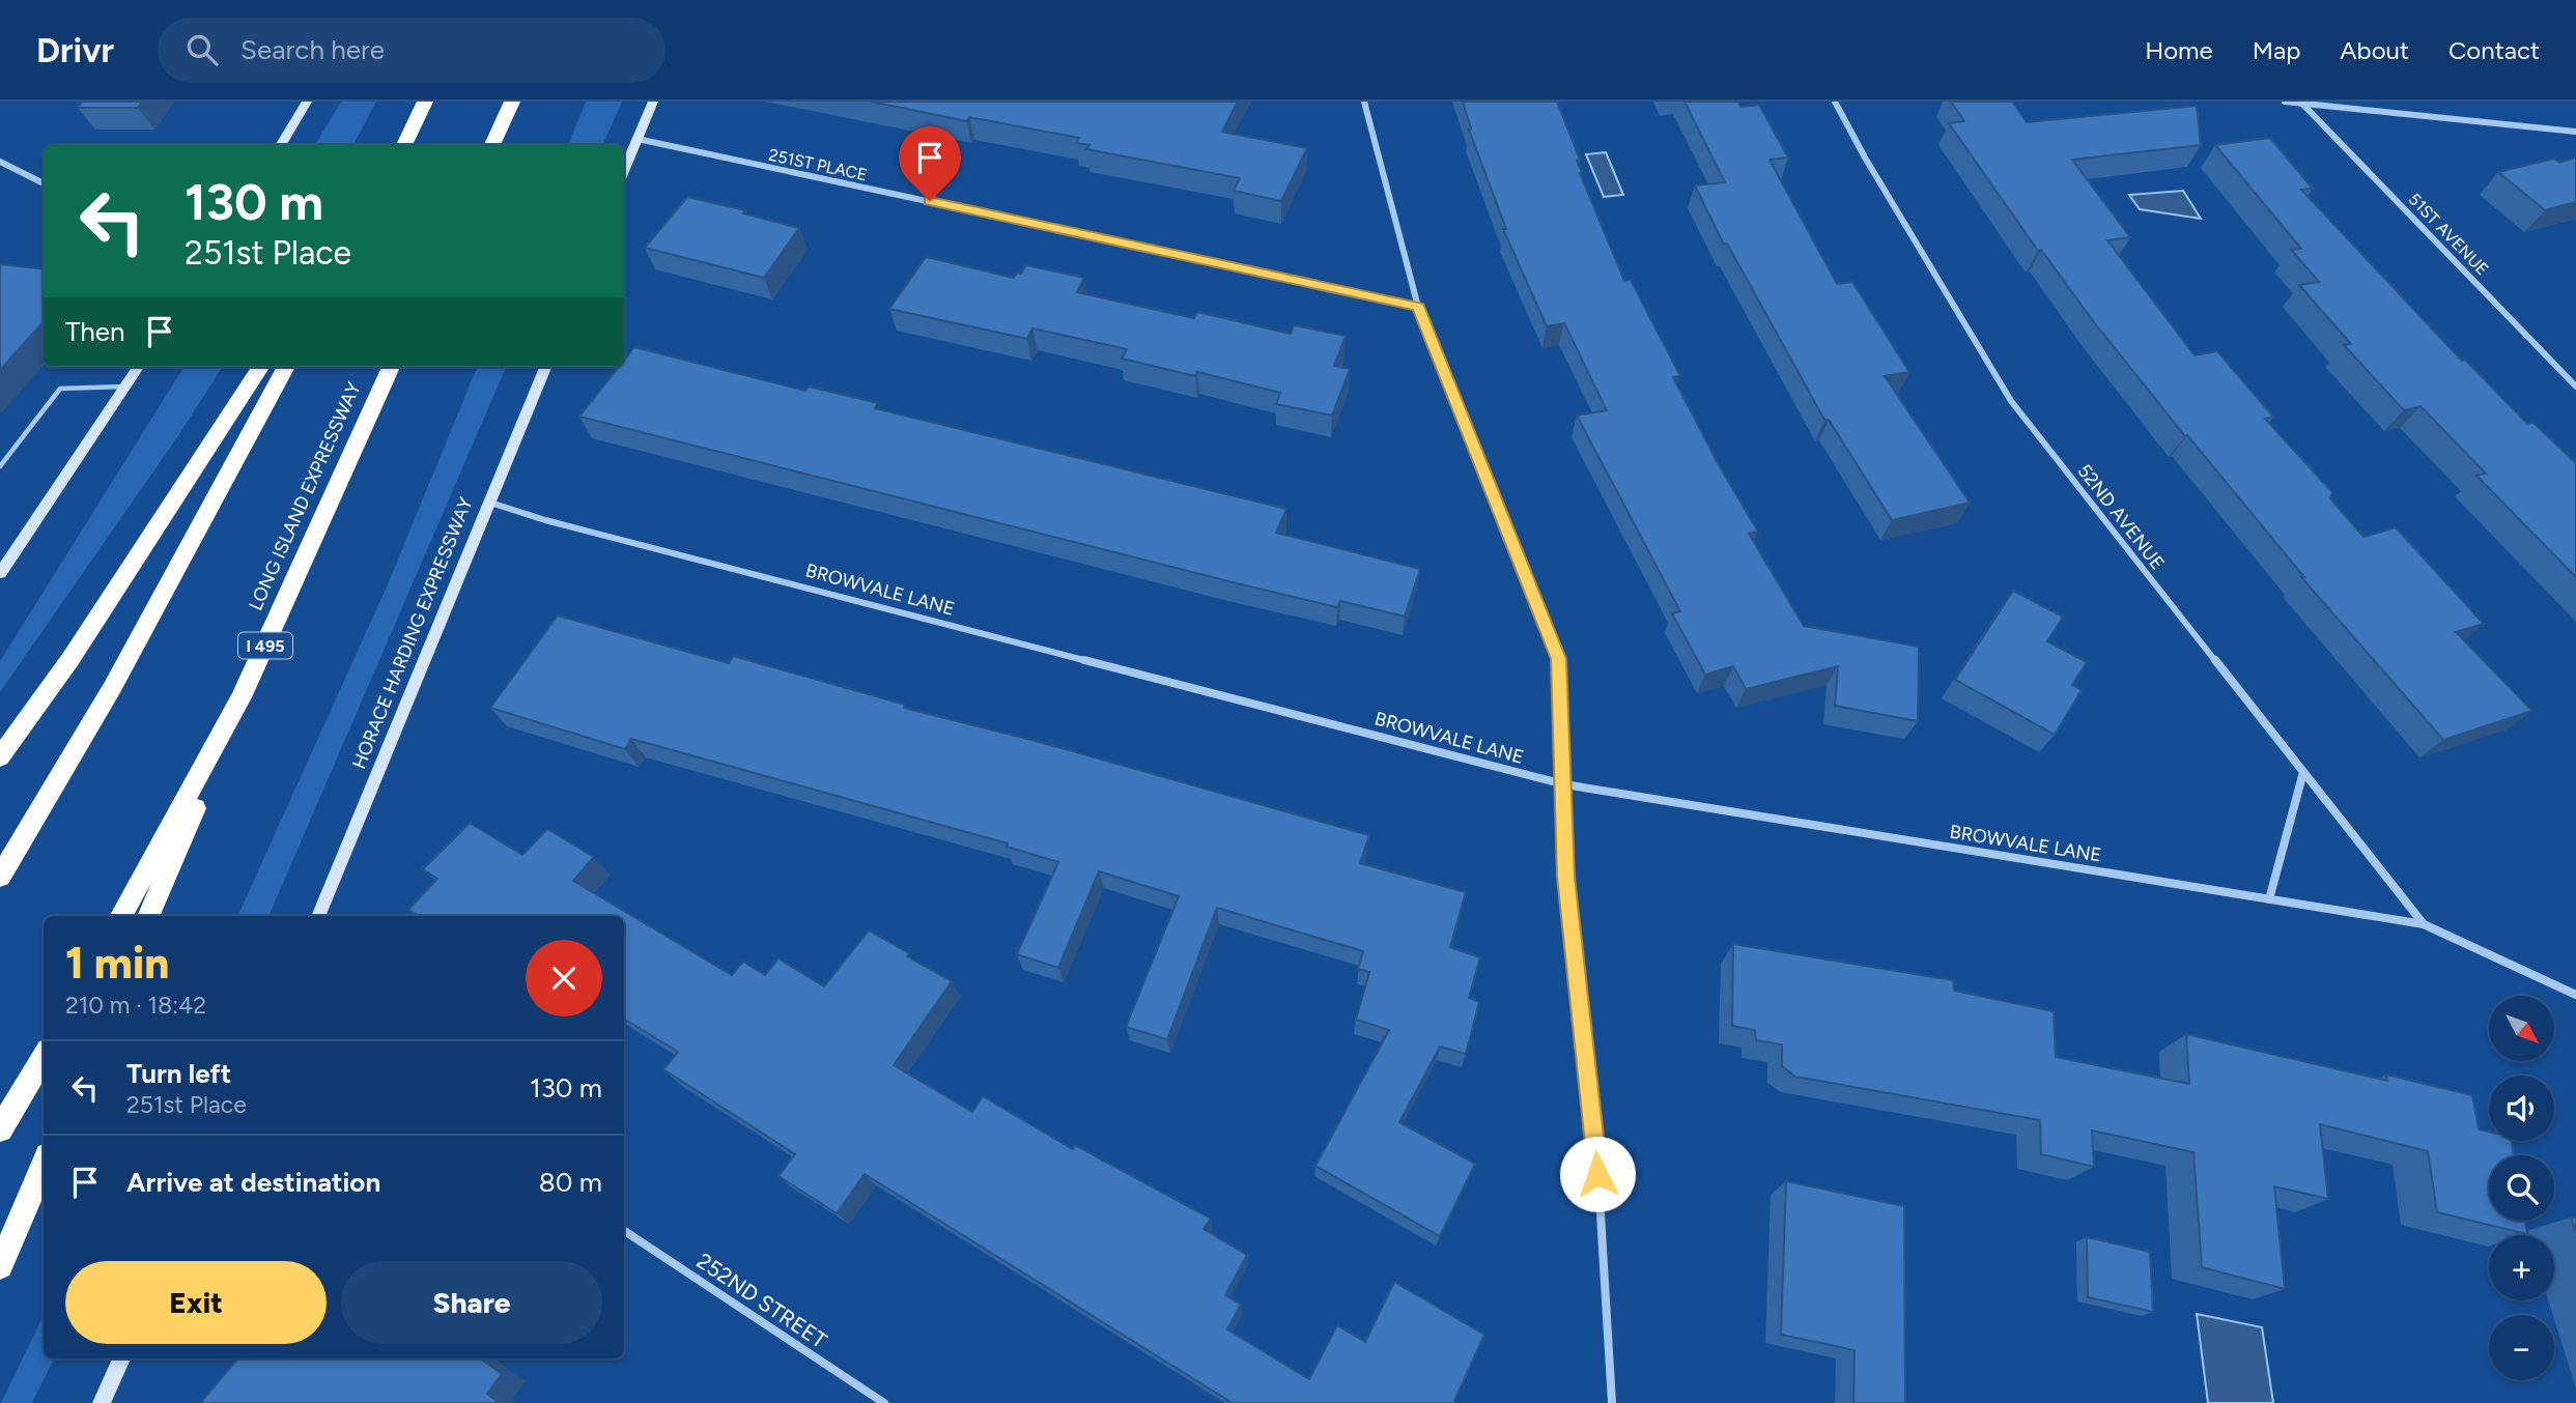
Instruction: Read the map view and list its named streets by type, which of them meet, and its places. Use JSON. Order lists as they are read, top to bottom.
{
  "streets": {
    "highway": ["LONG ISLAND EXPRESSWAY", "I 495"],
    "main road": ["HORACE HARDING EXPRESSWAY"],
    "street": [
      "251ST PLACE",
      "51ST AVENUE",
      "52ND AVENUE",
      "BROWVALE LANE",
      "252ND STREET"
    ]
  },
  "crossings": [
    ["52ND AVENUE", "BROWVALE LANE"],
    ["BROWVALE LANE", "HORACE HARDING EXPRESSWAY"]
  ],
  "north": "bottom right",
  "page": {
    "header": "Drivr",
    "search": "Search here",
    "nav": [
      "Home",
      "Map",
      "About",
      "Contact"
    ],
    "turn": ["130 m", "251st Place"],
    "then": "Then",
    "heading": ["1 min", "210 m · 18:42"],
    "map_buttons": ["+", "−"],
    "list": [
      {
        "name": "Turn left",
        "note": "251st Place",
        "value": "130 m"
      },
      {
        "name": "Arrive at destination",
        "value": "80 m"
      }
    ],
    "buttons": ["Exit", "Share"]
  }
}
